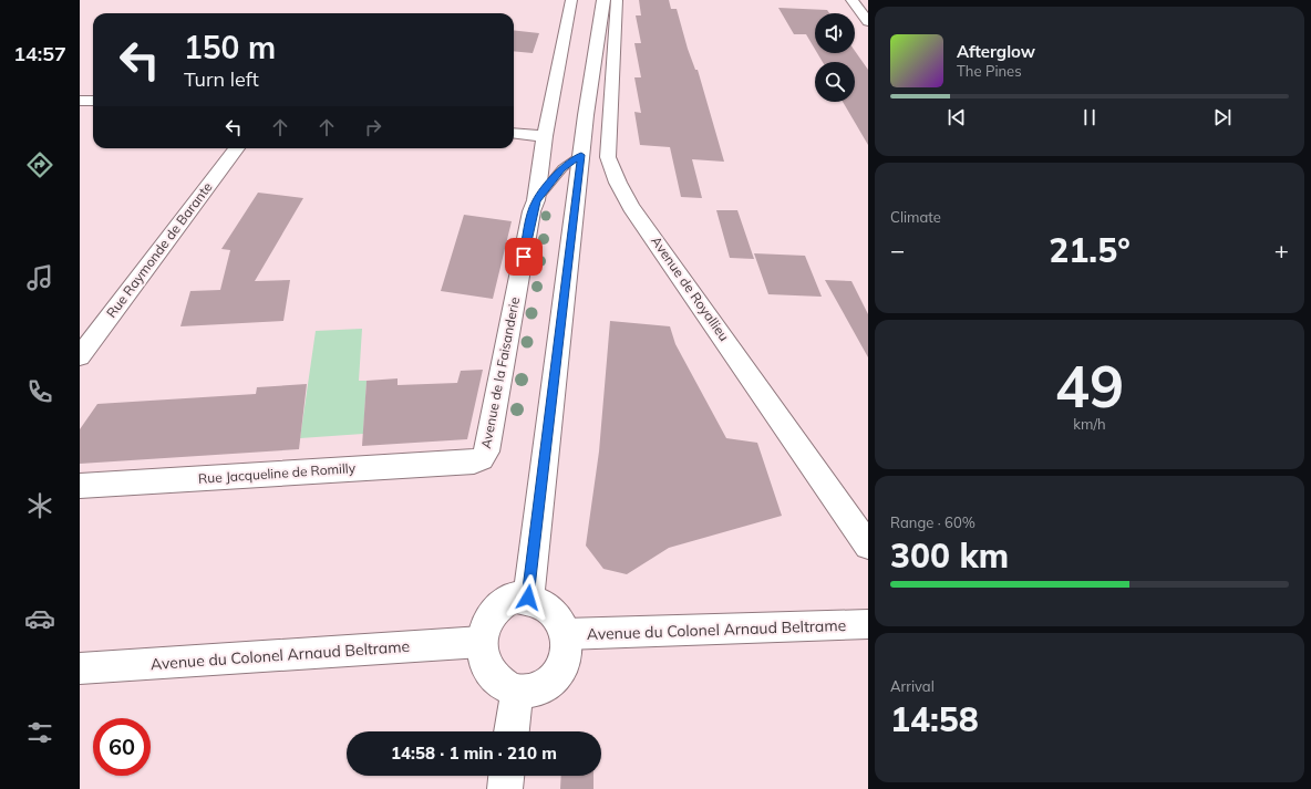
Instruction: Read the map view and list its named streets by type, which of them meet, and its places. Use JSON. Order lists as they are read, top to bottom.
{
  "streets": {
    "street": [
      "Rue Raymonde de Barante",
      "Avenue de Royallieu",
      "Avenue de la Faisanderie",
      "Rue Jacqueline de Romilly",
      "Avenue du Colonel Arnaud Beltrame"
    ]
  },
  "crossings": [
    ["Avenue de la Faisanderie", "Rue Jacqueline de Romilly"]
  ],
  "page": {
    "tabs": "14:57",
    "turn": ["150 m", "Turn left"],
    "song": ["Afterglow", "The Pines"],
    "tile": [
      "Climate",
      ["49", "km/h"],
      ["Range · 60%", "300 km"],
      ["Arrival", "14:58"]
    ],
    "heat": ["−", "21.5°", "+"],
    "limit": "60",
    "trip": "14:58 · 1 min · 210 m"
  }
}
